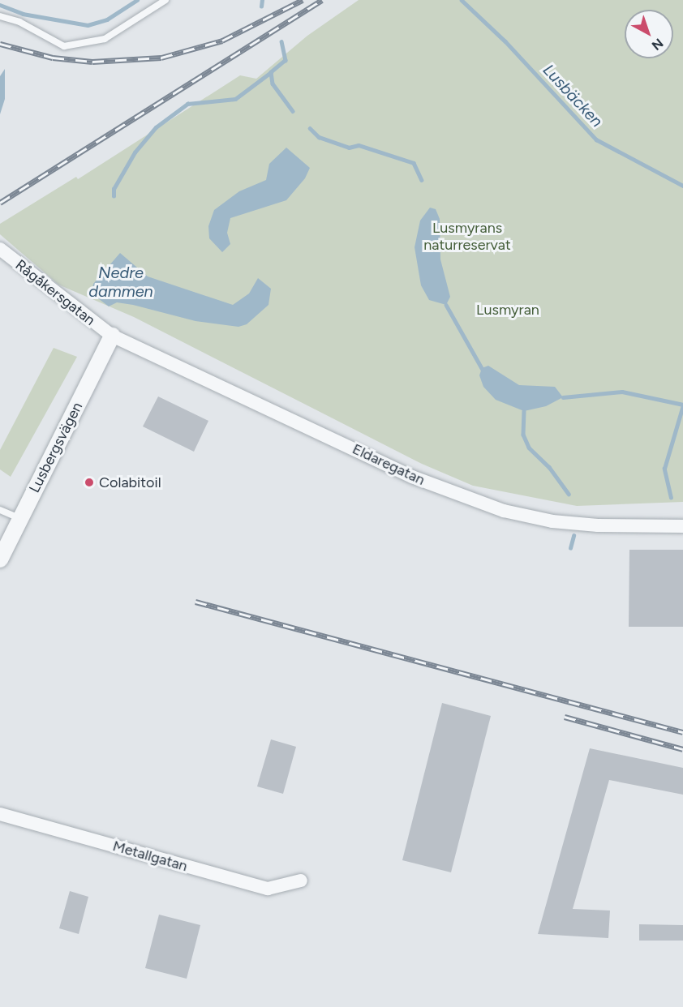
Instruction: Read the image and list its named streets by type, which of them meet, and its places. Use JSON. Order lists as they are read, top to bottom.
{
  "streets": {
    "street": [
      "Rågåkersgatan",
      "Lusbergsvägen",
      "Eldaregatan",
      "Metallgatan"
    ]
  },
  "crossings": [
    ["Rågåkersgatan", "Lusbergsvägen"],
    ["Rågåkersgatan", "Eldaregatan"],
    ["Lusbergsvägen", "Eldaregatan"]
  ],
  "water": ["Lusbäcken", "Nedre dammen"],
  "parks": ["Lusmyrans naturreservat", "Lusmyran"],
  "places": ["Colabitoil"],
  "north": "bottom right"
}
